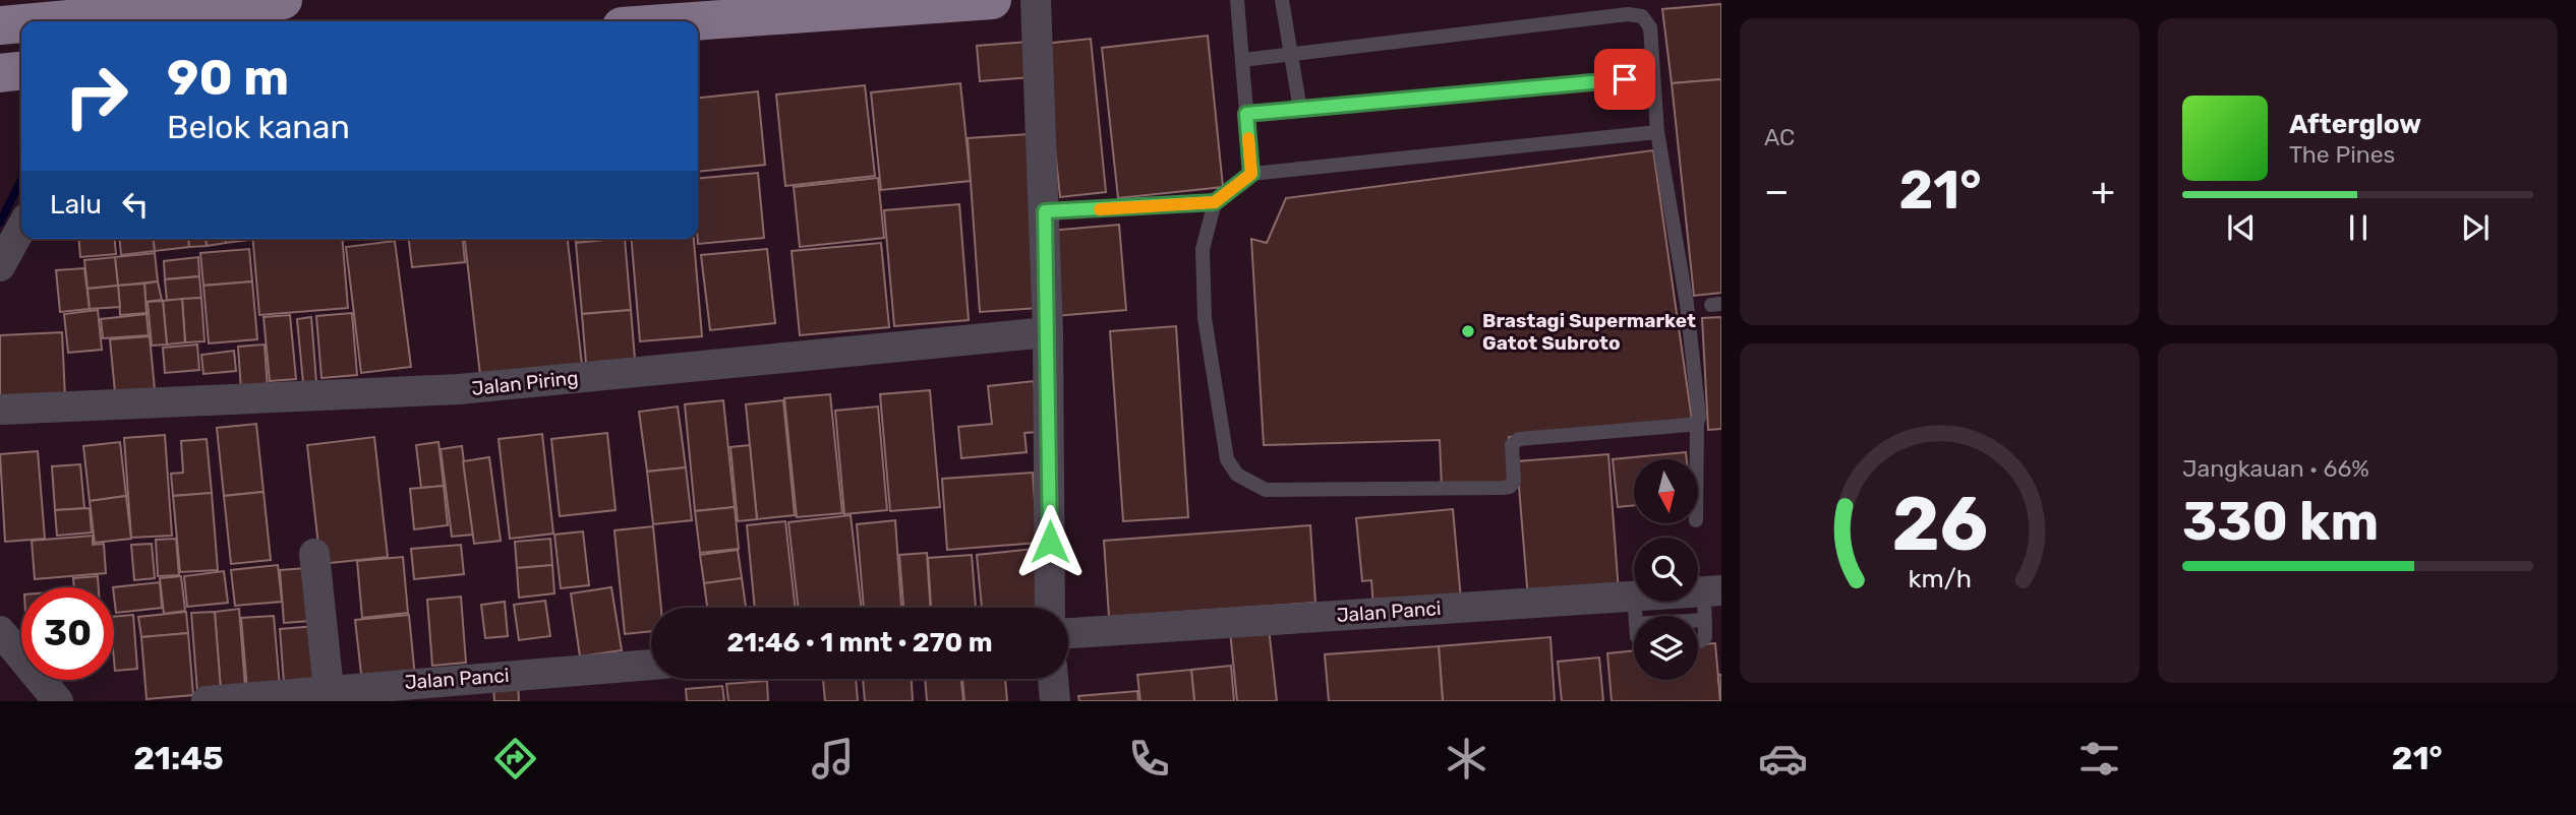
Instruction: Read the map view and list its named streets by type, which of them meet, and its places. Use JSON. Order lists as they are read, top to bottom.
{
  "streets": {
    "street": ["Jalan Piring", "Jalan Panci"]
  },
  "places": ["Brastagi Supermarket Gatot Subroto"],
  "north": "bottom",
  "page": {
    "tile": [
      "AC",
      ["Jangkauan · 66%", "330 km"]
    ],
    "turn": ["90 m", "Belok kanan"],
    "song": ["Afterglow", "The Pines"],
    "heat": ["−", "21°", "+"],
    "then": "Lalu",
    "limit": "30",
    "trip": "21:46 · 1 mnt · 270 m",
    "tabs": ["21:45", "21°"],
    "gauge": ["26", "km/h"]
  }
}
